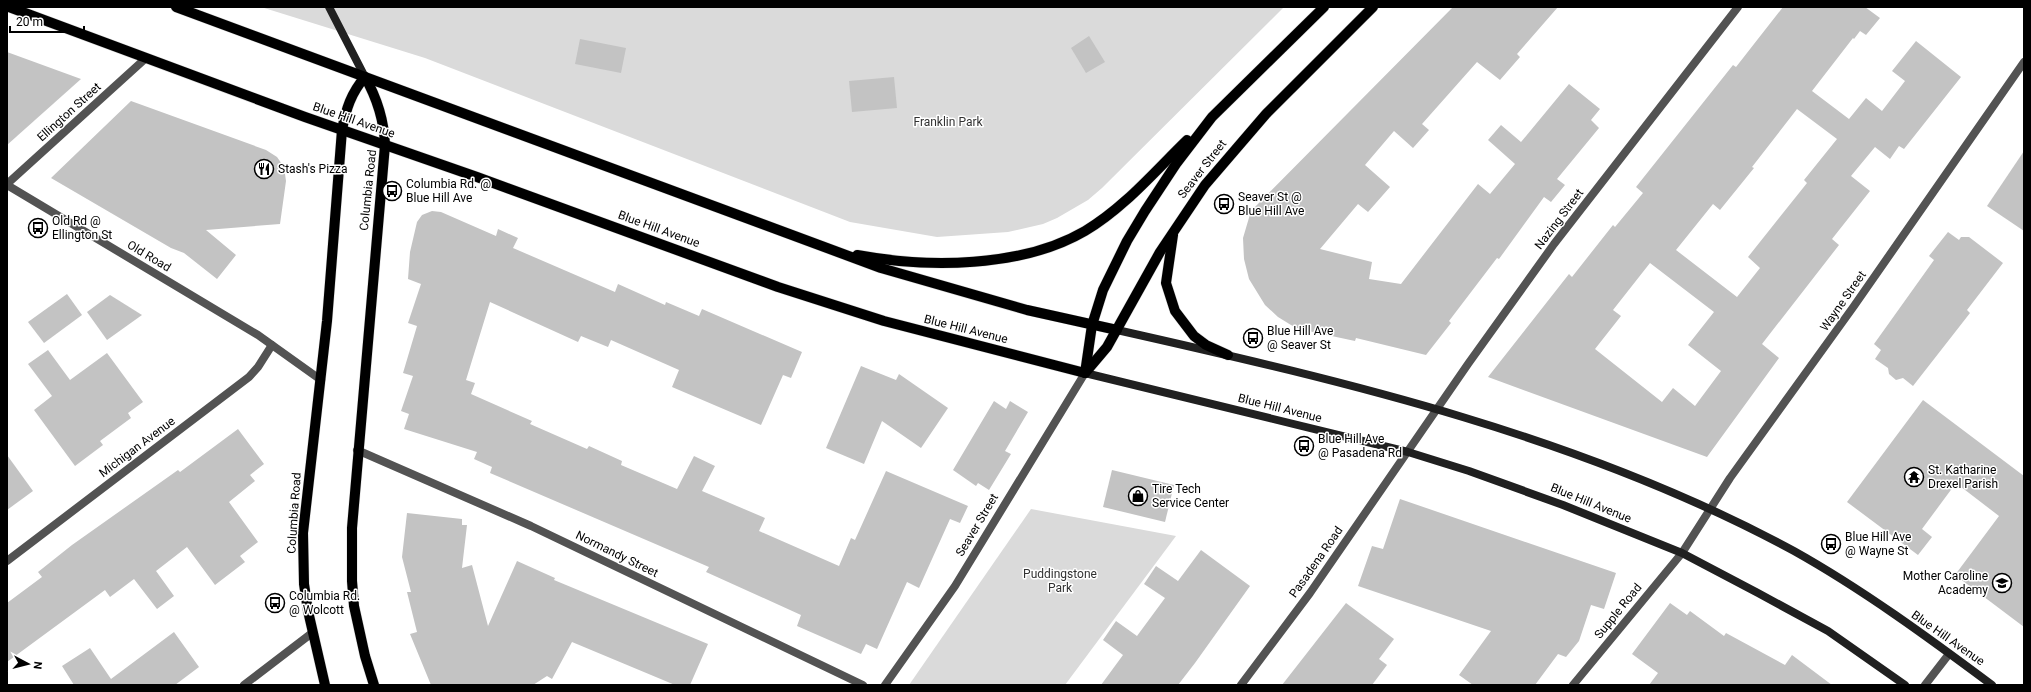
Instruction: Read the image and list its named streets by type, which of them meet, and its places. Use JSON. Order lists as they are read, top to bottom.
{
  "streets": {
    "main road": ["Blue Hill Avenue", "Seaver Street", "Columbia Road"],
    "street": [
      "Ellington Street",
      "Nazing Street",
      "Old Road",
      "Wayne Street",
      "Michigan Avenue",
      "Normandy Street",
      "Pasadena Road",
      "Supple Road"
    ]
  },
  "crossings": [
    ["Ellington Street", "Blue Hill Avenue"],
    ["Ellington Street", "Old Road"],
    ["Blue Hill Avenue", "Seaver Street"],
    ["Blue Hill Avenue", "Columbia Road"],
    ["Blue Hill Avenue", "Nazing Street"],
    ["Blue Hill Avenue", "Wayne Street"],
    ["Blue Hill Avenue", "Pasadena Road"],
    ["Blue Hill Avenue", "Supple Road"],
    ["Columbia Road", "Old Road"],
    ["Columbia Road", "Normandy Street"],
    ["Nazing Street", "Pasadena Road"],
    ["Old Road", "Michigan Avenue"],
    ["Wayne Street", "Supple Road"]
  ],
  "parks": ["Franklin Park", "Puddingstone Park"],
  "places": {
    "restaurant": ["Stash's Pizza"],
    "bus stop": [
      "Columbia Rd. @ Blue Hill Ave",
      "Seaver St @ Blue Hill Ave",
      "Old Rd @ Ellington St",
      "Blue Hill Ave @ Seaver St",
      "Blue Hill Ave @ Pasadena Rd",
      "Blue Hill Ave @ Wayne St",
      "Columbia Rd. @ Wolcott"
    ],
    "temple": ["St. Katharine Drexel Parish"],
    "shop": ["Tire Tech Service Center"],
    "school or university": ["Mother Caroline Academy"]
  },
  "scale_bar": "20 m",
  "north": "right"
}
